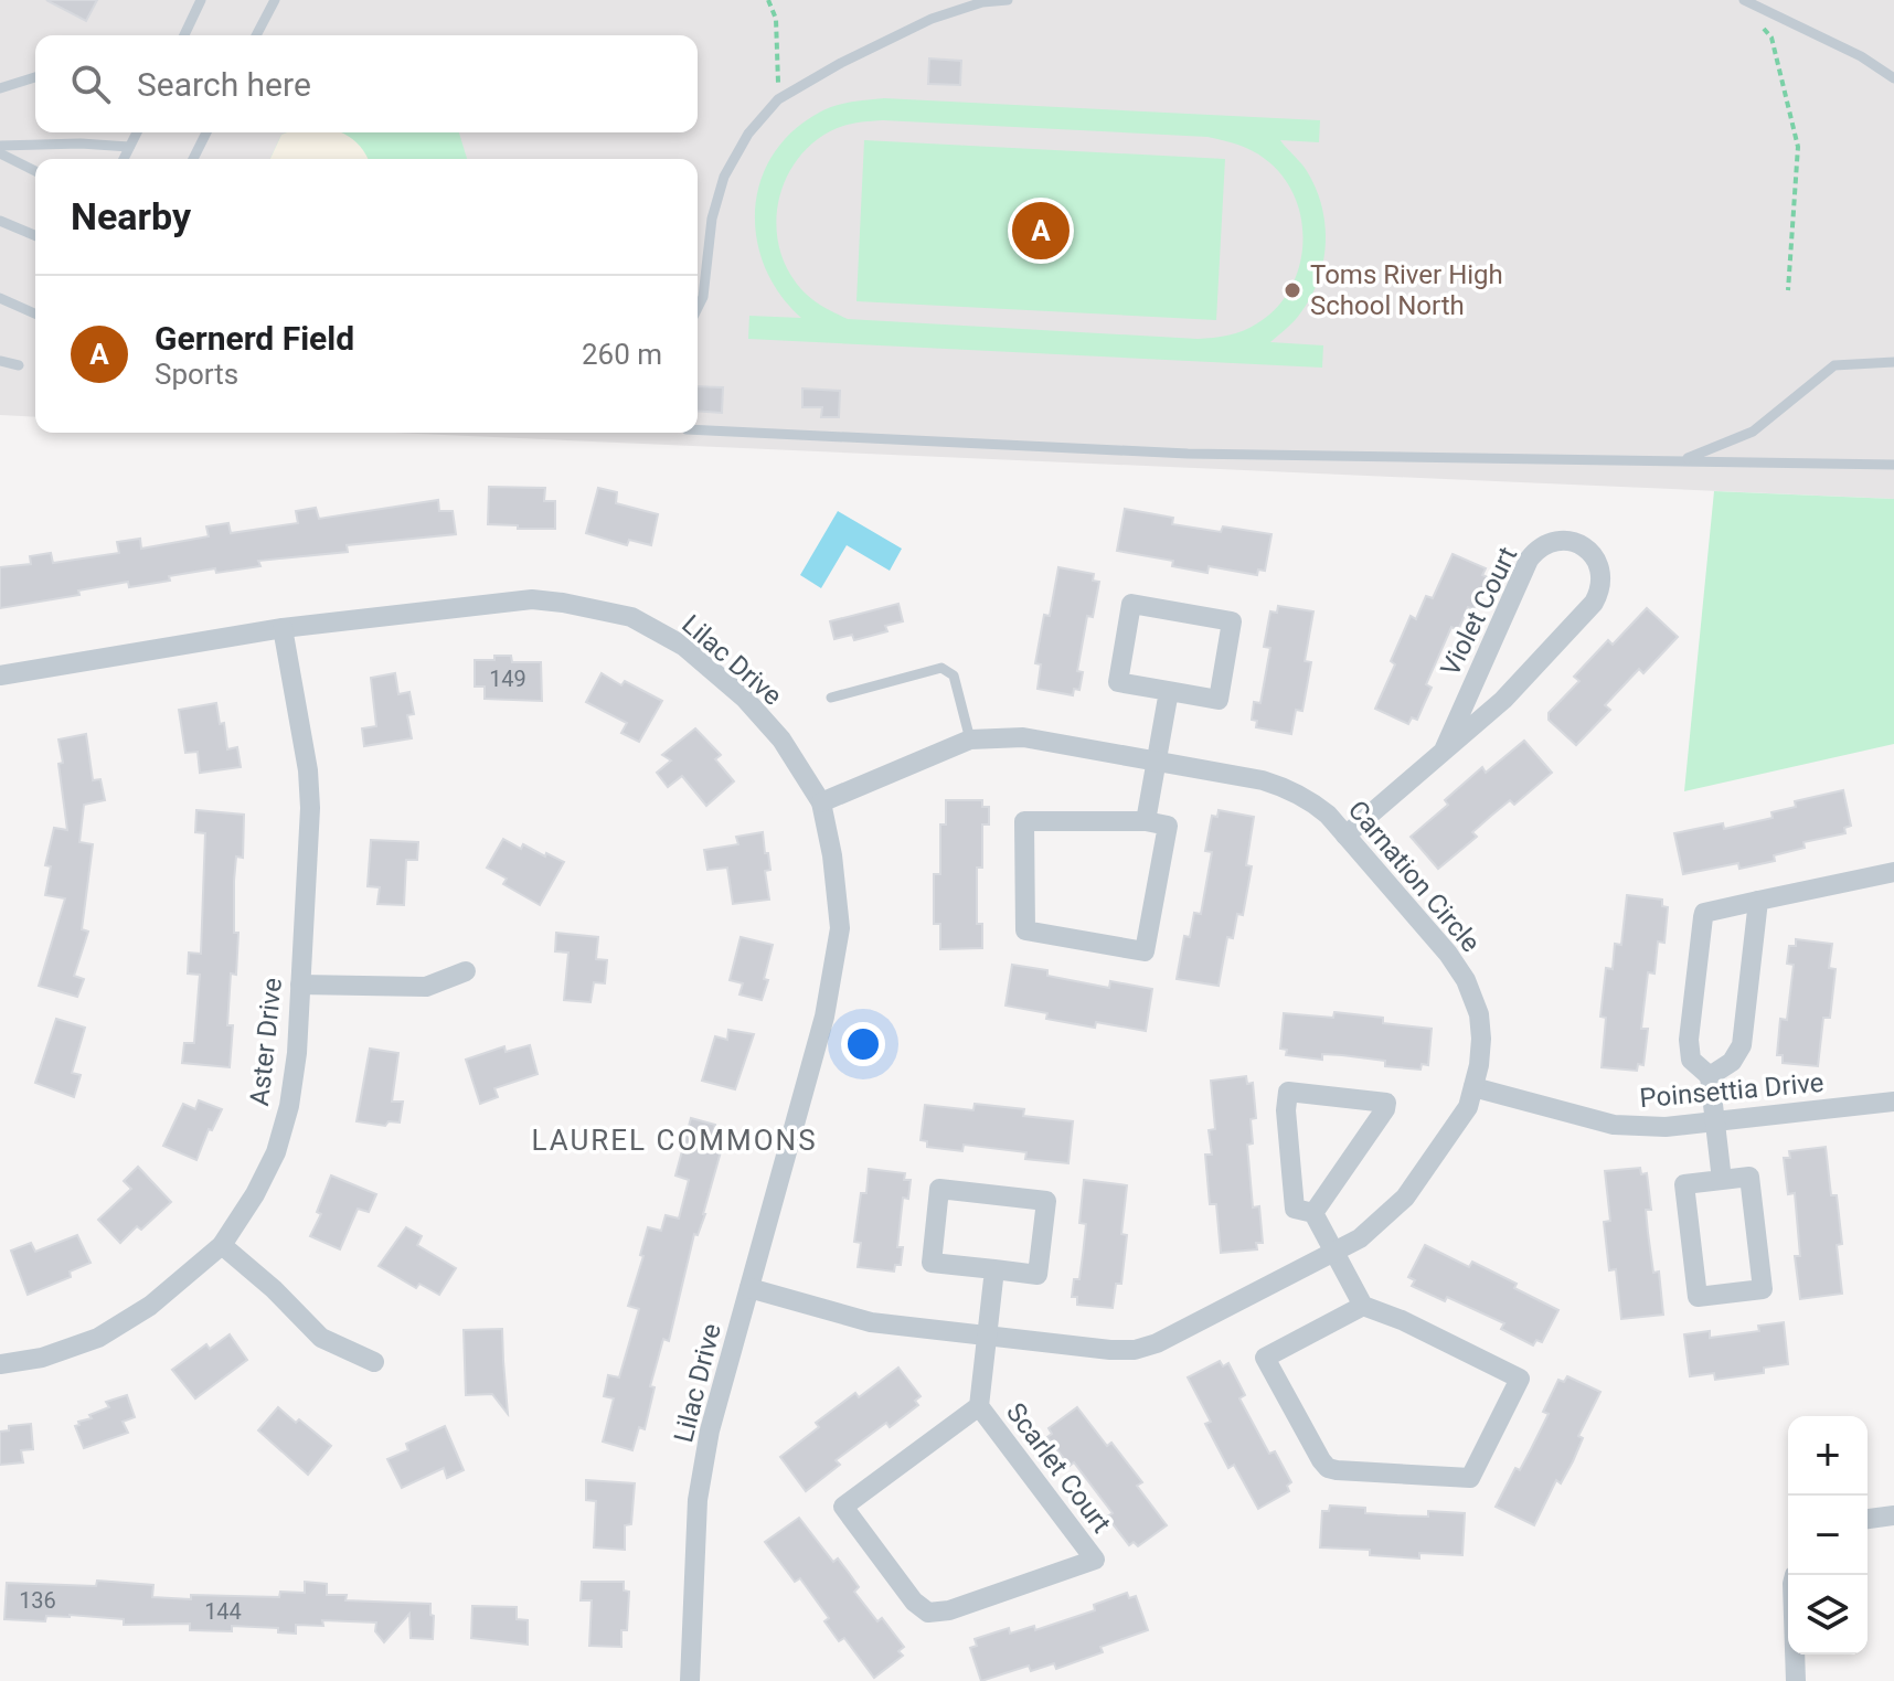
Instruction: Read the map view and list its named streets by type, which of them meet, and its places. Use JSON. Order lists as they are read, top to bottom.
{
  "streets": {
    "street": [
      "Violet Court",
      "Lilac Drive",
      "Carnation Circle",
      "Aster Drive",
      "Poinsettia Drive",
      "Scarlet Court"
    ]
  },
  "crossings": [
    ["Violet Court", "Carnation Circle"],
    ["Lilac Drive", "Carnation Circle"],
    ["Lilac Drive", "Aster Drive"],
    ["Carnation Circle", "Poinsettia Drive"],
    ["Carnation Circle", "Scarlet Court"]
  ],
  "districts": ["LAUREL COMMONS"],
  "places": ["Toms River High School North"],
  "house_numbers": ["149", "136", "144"],
  "page": {
    "search": "Search here",
    "heading": "Nearby",
    "pins": "A",
    "list": [
      {
        "mark": "A",
        "name": "Gernerd Field",
        "note": "Sports",
        "value": "260 m"
      }
    ],
    "map_buttons": ["+", "−"]
  }
}
